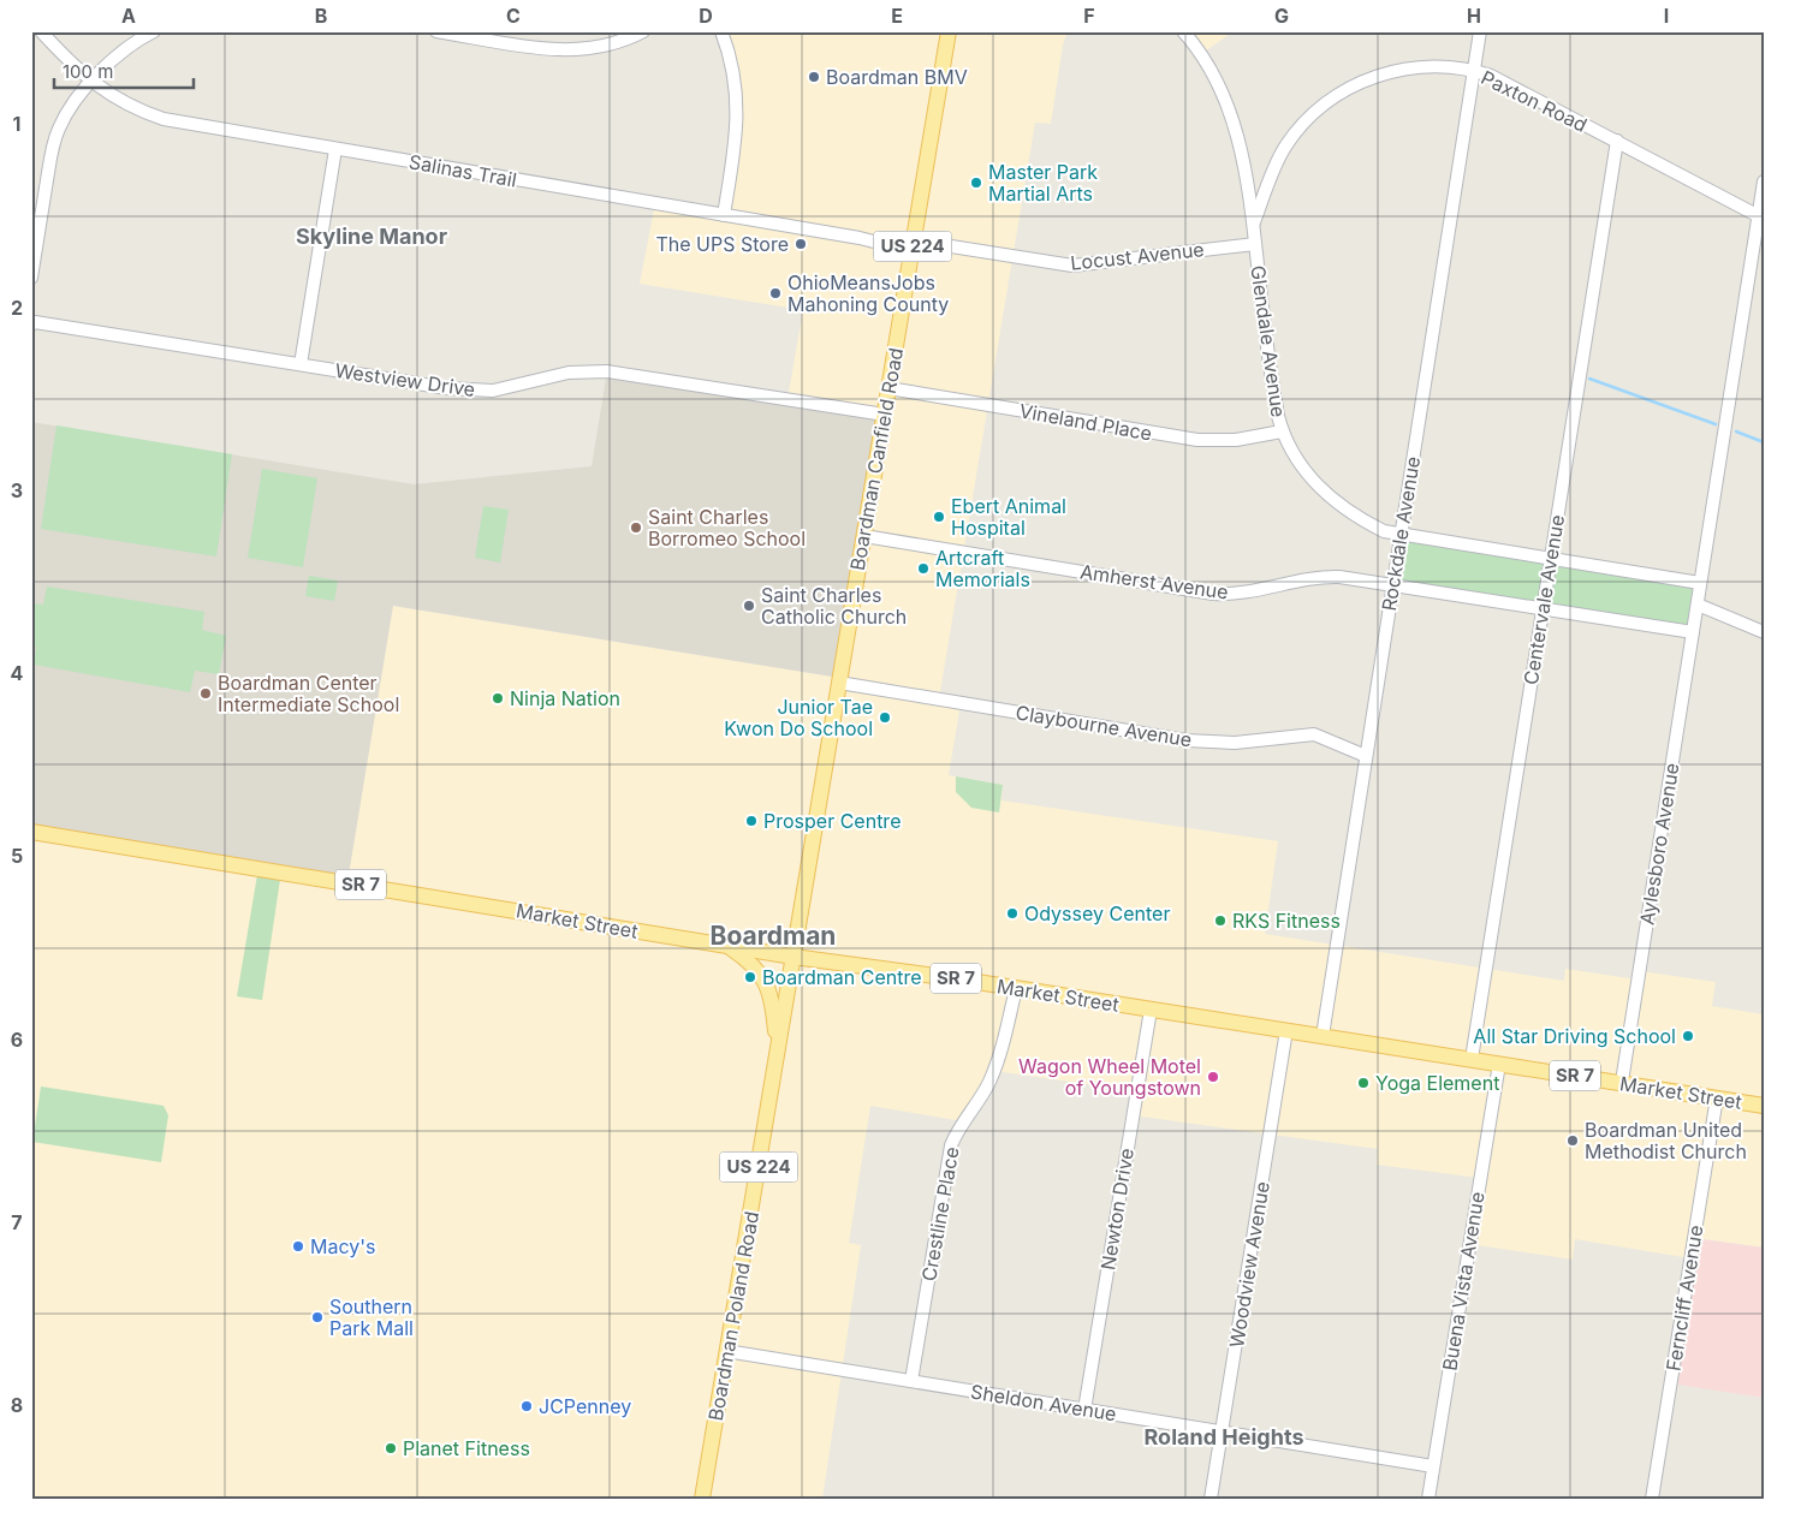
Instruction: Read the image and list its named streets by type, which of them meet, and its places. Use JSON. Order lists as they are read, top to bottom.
{
  "streets": {
    "main road": [
      "US 224",
      "Boardman Canfield Road",
      "SR 7",
      "Market Street",
      "Boardman Poland Road"
    ],
    "street": [
      "Paxton Road",
      "Salinas Trail",
      "Locust Avenue",
      "Glendale Avenue",
      "Westview Drive",
      "Vineland Place",
      "Rockdale Avenue",
      "Amherst Avenue",
      "Centervale Avenue",
      "Claybourne Avenue",
      "Aylesboro Avenue",
      "Newton Drive",
      "Crestline Place",
      "Woodview Avenue",
      "Buena Vista Avenue",
      "Ferncliff Avenue",
      "Sheldon Avenue"
    ]
  },
  "crossings": [
    ["Paxton Road", "Glendale Avenue"],
    ["Paxton Road", "Rockdale Avenue"],
    ["Paxton Road", "Centervale Avenue"],
    ["Salinas Trail", "Locust Avenue"],
    ["Salinas Trail", "Boardman Canfield Road"],
    ["Locust Avenue", "Glendale Avenue"],
    ["Locust Avenue", "Boardman Canfield Road"],
    ["Glendale Avenue", "Vineland Place"],
    ["Glendale Avenue", "Rockdale Avenue"],
    ["Glendale Avenue", "Centervale Avenue"],
    ["Westview Drive", "Boardman Canfield Road"],
    ["Vineland Place", "Boardman Canfield Road"],
    ["Boardman Canfield Road", "Amherst Avenue"],
    ["Boardman Canfield Road", "Claybourne Avenue"],
    ["Boardman Canfield Road", "Market Street"],
    ["Boardman Canfield Road", "Boardman Poland Road"],
    ["Rockdale Avenue", "Amherst Avenue"],
    ["Rockdale Avenue", "Claybourne Avenue"],
    ["Rockdale Avenue", "Market Street"],
    ["Amherst Avenue", "Centervale Avenue"],
    ["Amherst Avenue", "Aylesboro Avenue"],
    ["Centervale Avenue", "Market Street"],
    ["Aylesboro Avenue", "Market Street"],
    ["Market Street", "Newton Drive"],
    ["Market Street", "Crestline Place"],
    ["Market Street", "Woodview Avenue"],
    ["Market Street", "Buena Vista Avenue"],
    ["Market Street", "Ferncliff Avenue"],
    ["Market Street", "Boardman Poland Road"],
    ["Newton Drive", "Sheldon Avenue"],
    ["Crestline Place", "Sheldon Avenue"],
    ["Woodview Avenue", "Sheldon Avenue"],
    ["Buena Vista Avenue", "Sheldon Avenue"],
    ["Boardman Poland Road", "Sheldon Avenue"]
  ],
  "districts": ["Skyline Manor", "Boardman", "Roland Heights"],
  "places": [
    "Boardman BMV",
    "Master Park Martial Arts",
    "The UPS Store",
    "OhioMeansJobs Mahoning County",
    "Ebert Animal Hospital",
    "Saint Charles Borromeo School",
    "Artcraft Memorials",
    "Saint Charles Catholic Church",
    "Boardman Center Intermediate School",
    "Ninja Nation",
    "Junior Tae Kwon Do School",
    "Prosper Centre",
    "Odyssey Center",
    "RKS Fitness",
    "Boardman Centre",
    "All Star Driving School",
    "Wagon Wheel Motel of Youngstown",
    "Yoga Element",
    "Boardman United Methodist Church",
    "Macy's",
    "Southern Park Mall",
    "JCPenney",
    "Planet Fitness"
  ],
  "scale_bar": "100 m",
  "grid": {
    "columns": [
      "A",
      "B",
      "C",
      "D",
      "E",
      "F",
      "G",
      "H",
      "I"
    ],
    "rows": [
      "1",
      "2",
      "3",
      "4",
      "5",
      "6",
      "7",
      "8"
    ]
  }
}
